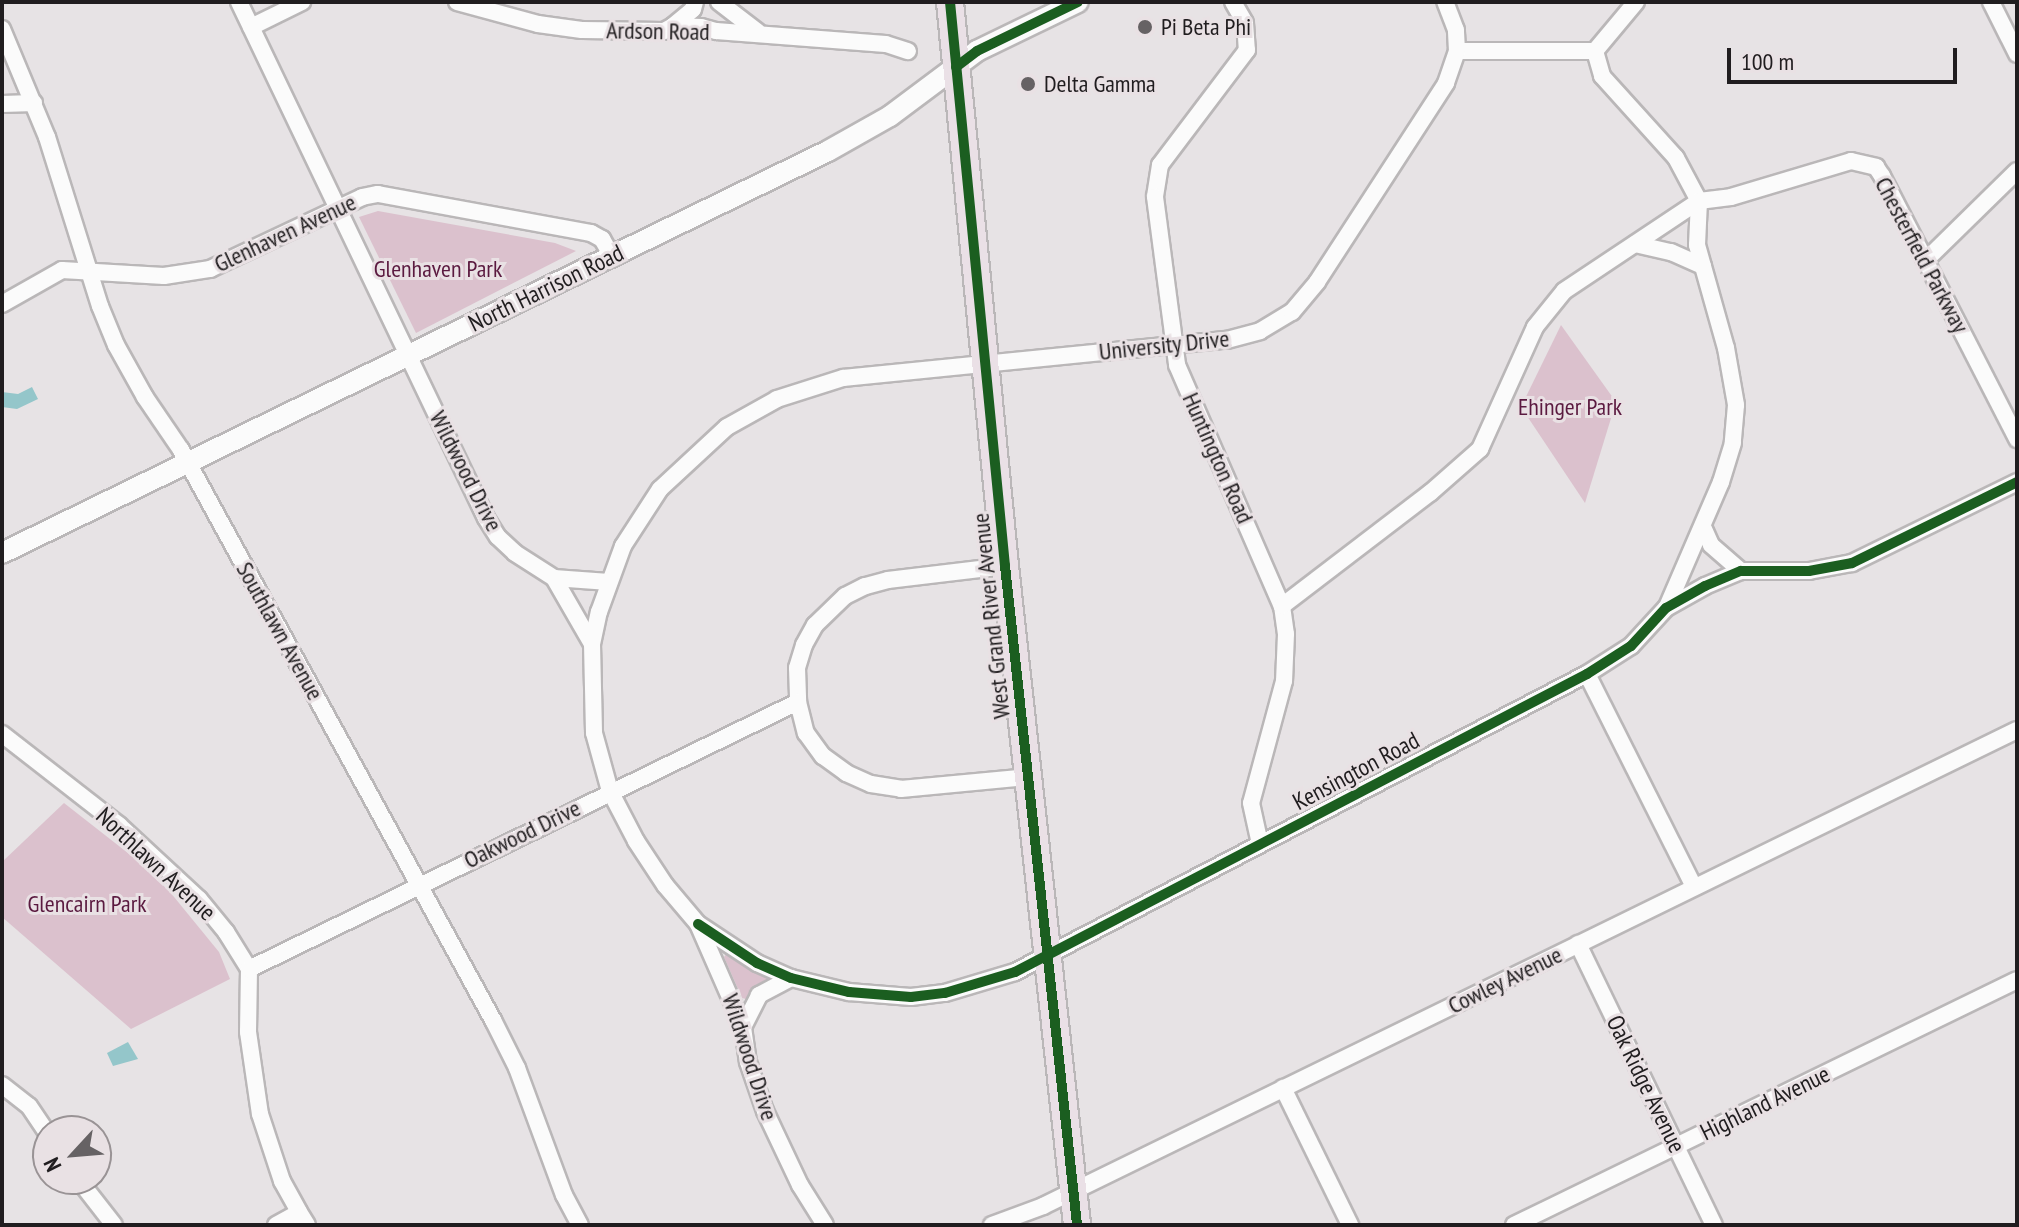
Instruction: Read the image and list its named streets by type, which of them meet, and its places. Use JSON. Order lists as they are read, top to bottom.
{
  "streets": {
    "main road": ["West Grand River Avenue"],
    "street": [
      "Ardson Road",
      "Glenhaven Avenue",
      "Chesterfield Parkway",
      "North Harrison Road",
      "University Drive",
      "Huntington Road",
      "Wildwood Drive",
      "Southlawn Avenue",
      "Kensington Road",
      "Oakwood Drive",
      "Northlawn Avenue",
      "Cowley Avenue",
      "Oak Ridge Avenue",
      "Highland Avenue"
    ]
  },
  "crossings": [
    ["Glenhaven Avenue", "North Harrison Road"],
    ["Glenhaven Avenue", "Wildwood Drive"],
    ["Glenhaven Avenue", "Southlawn Avenue"],
    ["Chesterfield Parkway", "Huntington Road"],
    ["North Harrison Road", "Wildwood Drive"],
    ["North Harrison Road", "West Grand River Avenue"],
    ["North Harrison Road", "Southlawn Avenue"],
    ["University Drive", "Huntington Road"],
    ["University Drive", "Wildwood Drive"],
    ["University Drive", "West Grand River Avenue"],
    ["Huntington Road", "Kensington Road"],
    ["Wildwood Drive", "Kensington Road"],
    ["Wildwood Drive", "Oakwood Drive"],
    ["West Grand River Avenue", "Kensington Road"],
    ["West Grand River Avenue", "Oakwood Drive"],
    ["West Grand River Avenue", "Cowley Avenue"],
    ["Southlawn Avenue", "Oakwood Drive"],
    ["Oakwood Drive", "Northlawn Avenue"],
    ["Cowley Avenue", "Oak Ridge Avenue"],
    ["Oak Ridge Avenue", "Highland Avenue"]
  ],
  "parks": ["Glenhaven Park", "Ehinger Park", "Glencairn Park"],
  "places": ["Pi Beta Phi", "Delta Gamma"],
  "scale_bar": "100 m",
  "north": "bottom left"
}
